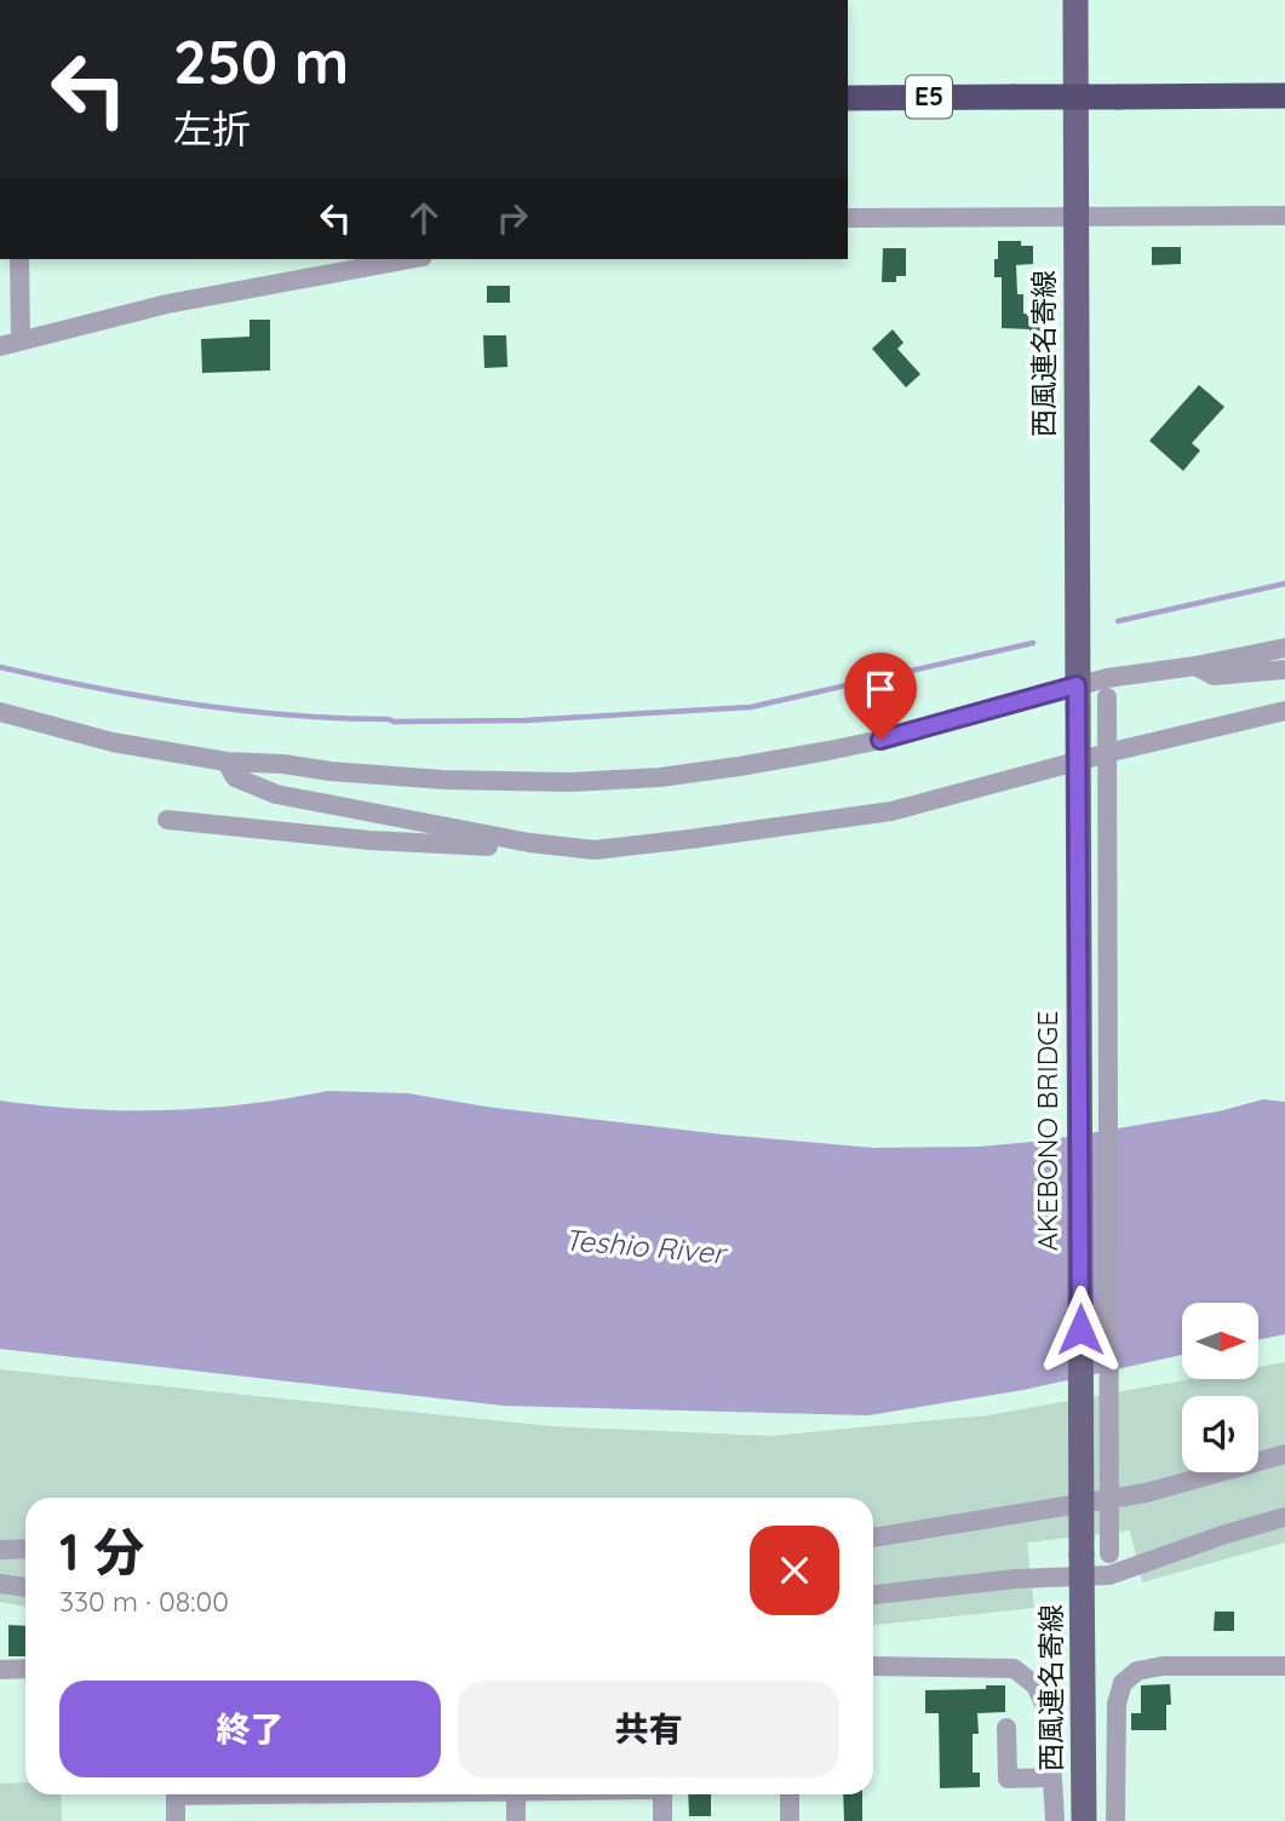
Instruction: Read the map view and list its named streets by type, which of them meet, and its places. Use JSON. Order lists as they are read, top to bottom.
{
  "streets": {
    "highway": ["E5"],
    "main road": ["西風連名寄線", "AKEBONO BRIDGE"]
  },
  "crossings": [
    ["西風連名寄線", "AKEBONO BRIDGE"]
  ],
  "water": ["Teshio River"],
  "north": "right",
  "page": {
    "turn": ["250 m", "左折"],
    "heading": ["1 分", "330 m · 08:00"],
    "buttons": ["終了", "共有"]
  }
}
